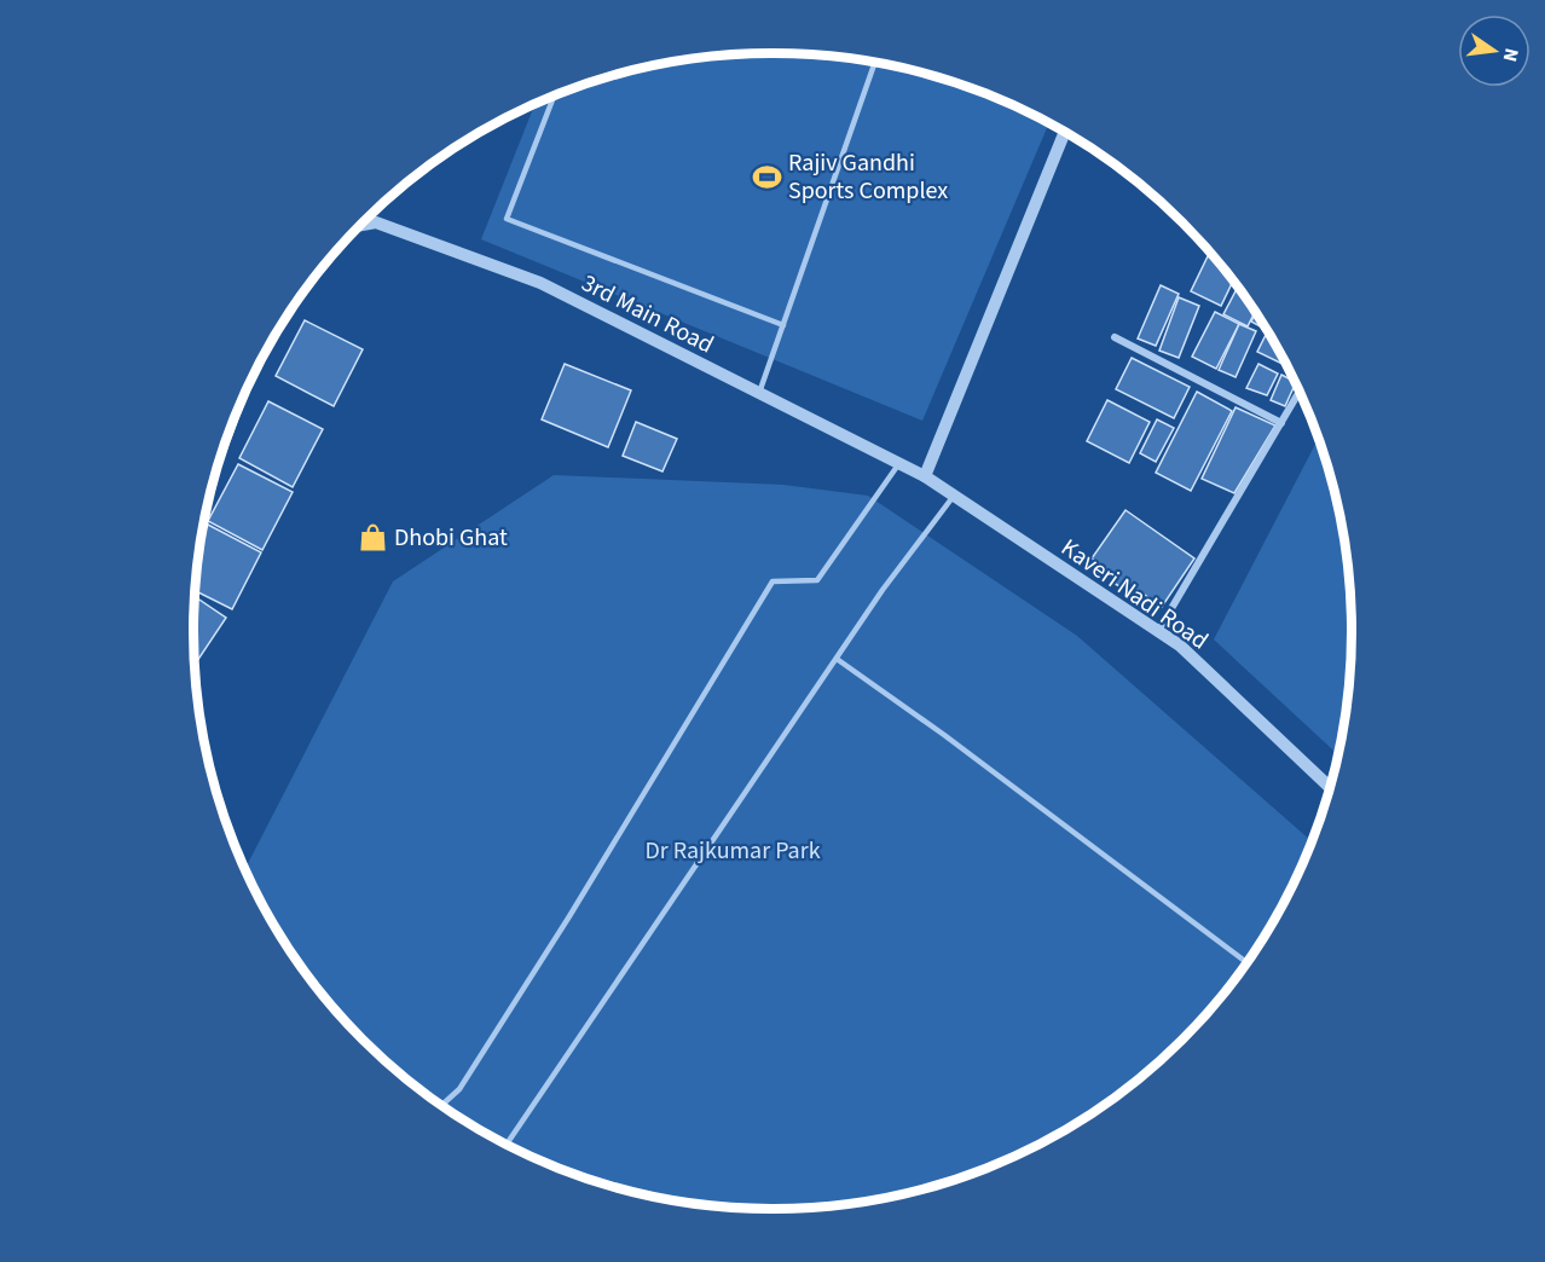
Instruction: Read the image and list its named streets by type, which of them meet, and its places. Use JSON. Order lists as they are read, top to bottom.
{
  "streets": {
    "street": ["3rd Main Road", "Kaveri Nadi Road"]
  },
  "crossings": [
    ["3rd Main Road", "Kaveri Nadi Road"]
  ],
  "parks": ["Dr Rajkumar Park"],
  "places": {
    "sports": ["Rajiv Gandhi Sports Complex"],
    "shop": ["Dhobi Ghat"]
  },
  "north": "right"
}
